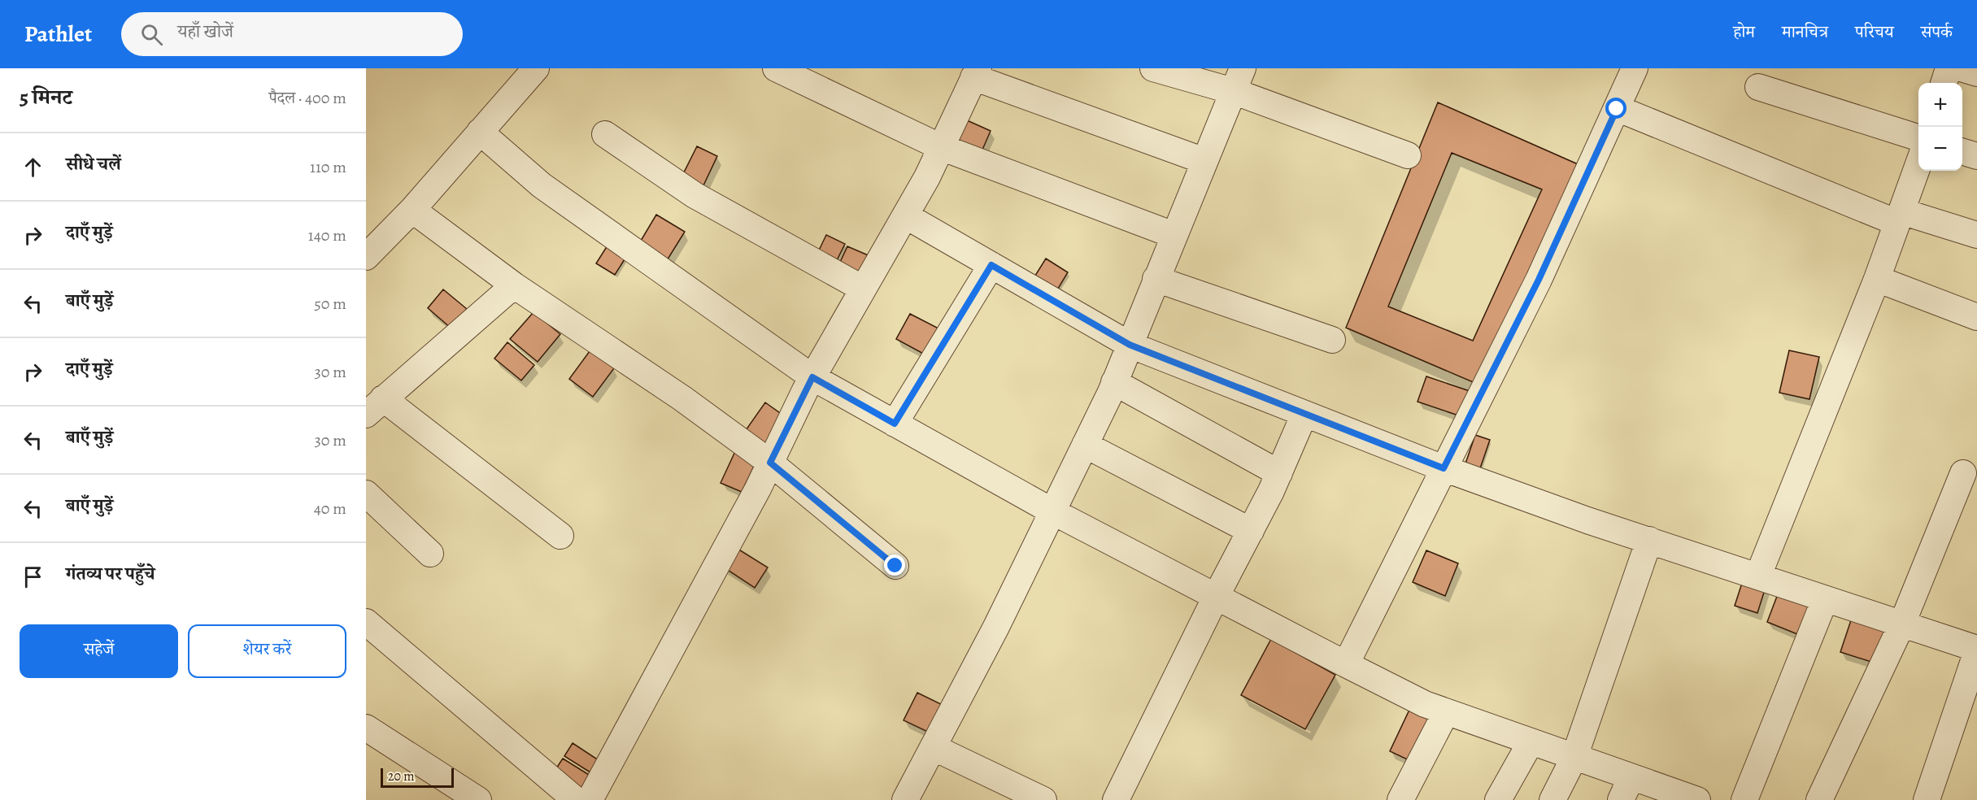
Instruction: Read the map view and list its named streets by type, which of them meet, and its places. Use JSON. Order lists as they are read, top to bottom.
{
  "scale_bar": "20 m",
  "page": {
    "header": "Pathlet",
    "search": "यहाँ खोजें",
    "nav": [
      "होम",
      "मानचित्र",
      "परिचय",
      "संपर्क"
    ],
    "heading": ["5 मिनट", "पैदल · 400 m"],
    "map_buttons": ["+", "−"],
    "list": [
      ["सीधे चलें", "110 m"],
      ["दाएँ मुड़ें", "140 m"],
      ["बाएँ मुड़ें", "50 m"],
      ["दाएँ मुड़ें", "30 m"],
      ["बाएँ मुड़ें", "30 m"],
      ["बाएँ मुड़ें", "40 m"],
      "गंतव्य पर पहुँचे"
    ],
    "buttons": ["सहेजें", "शेयर करें"],
    "scale": "20 m"
  }
}
